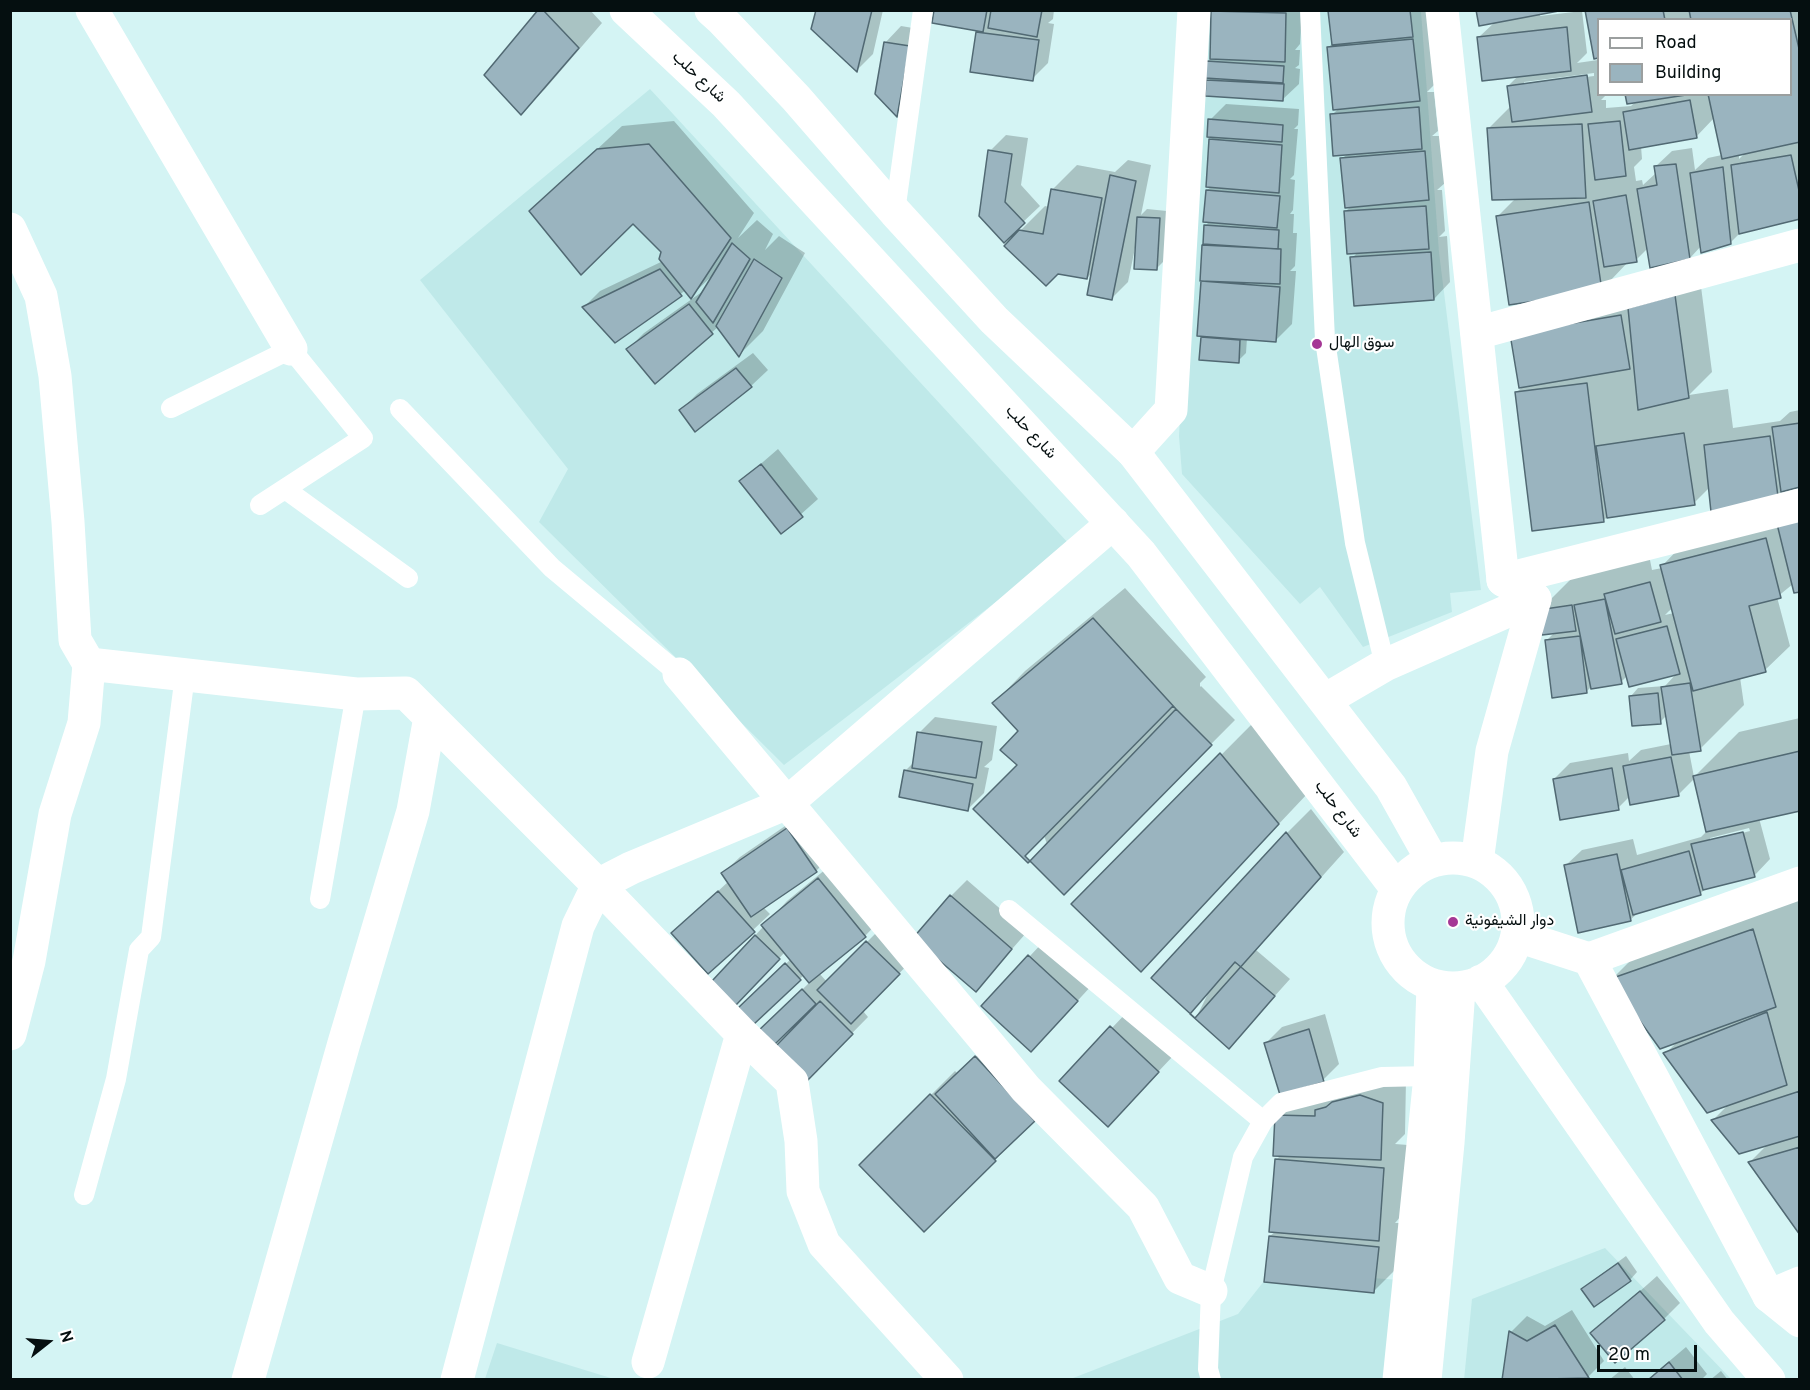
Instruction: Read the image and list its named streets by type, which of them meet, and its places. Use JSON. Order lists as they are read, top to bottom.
{
  "streets": {
    "street": ["شارع حلب"]
  },
  "places": ["سوق الهال", "دوار الشيفونية"],
  "legend": ["Road", "Building"],
  "scale_bar": "20 m",
  "north": "right"
}
